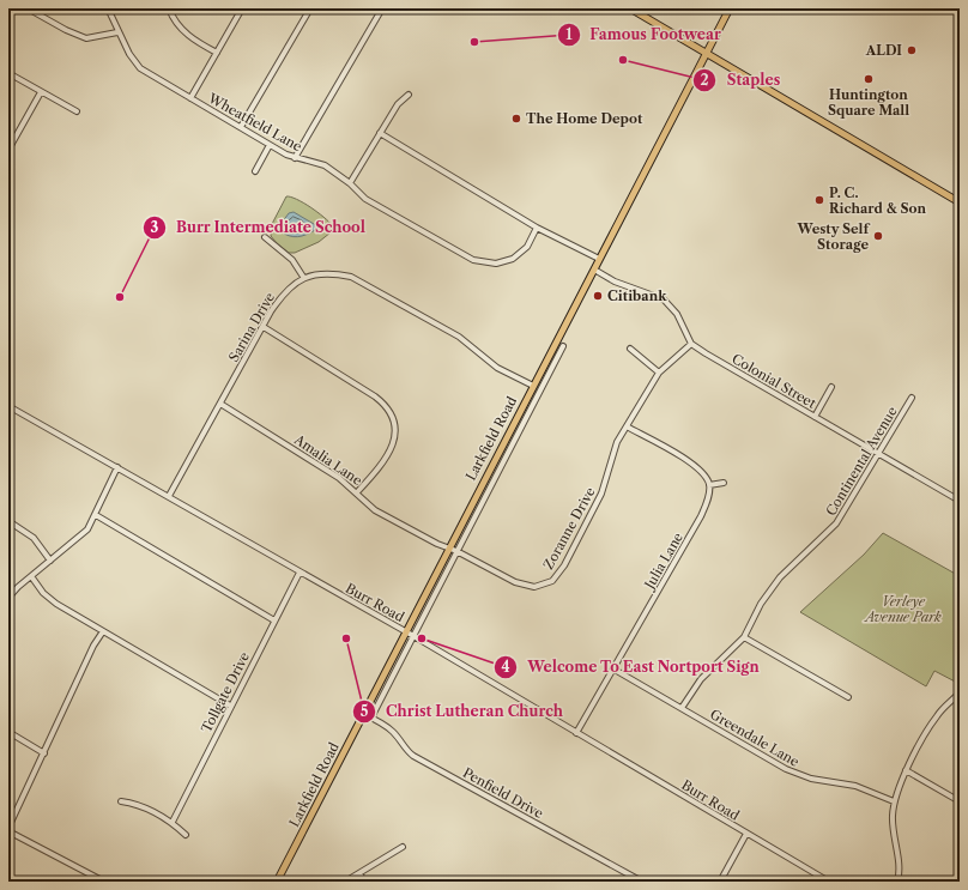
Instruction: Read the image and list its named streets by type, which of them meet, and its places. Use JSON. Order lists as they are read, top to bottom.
{
  "streets": {
    "main road": ["Larkfield Road"],
    "street": [
      "Wheatfield Lane",
      "Sarina Drive",
      "Colonial Street",
      "Amalia Lane",
      "Continental Avenue",
      "Zoranne Drive",
      "Julia Lane",
      "Burr Road",
      "Tollgate Drive",
      "Greendale Lane",
      "Penfield Drive"
    ]
  },
  "crossings": [
    ["Sarina Drive", "Amalia Lane"],
    ["Sarina Drive", "Burr Road"],
    ["Colonial Street", "Larkfield Road"],
    ["Colonial Street", "Continental Avenue"],
    ["Colonial Street", "Zoranne Drive"],
    ["Larkfield Road", "Amalia Lane"],
    ["Larkfield Road", "Zoranne Drive"],
    ["Larkfield Road", "Burr Road"],
    ["Larkfield Road", "Penfield Drive"],
    ["Amalia Lane", "Zoranne Drive"],
    ["Continental Avenue", "Greendale Lane"],
    ["Julia Lane", "Burr Road"],
    ["Julia Lane", "Greendale Lane"],
    ["Burr Road", "Tollgate Drive"]
  ],
  "parks": ["Verleye Avenue Park"],
  "places": [
    "Famous Footwear",
    "ALDI",
    "Staples",
    "Huntington Square Mall",
    "The Home Depot",
    "P. C. Richard & Son",
    "Westy Self Storage",
    "Citibank",
    "Burr Intermediate School",
    "Christ Lutheran Church",
    "Welcome To East Nortport Sign"
  ]
}
